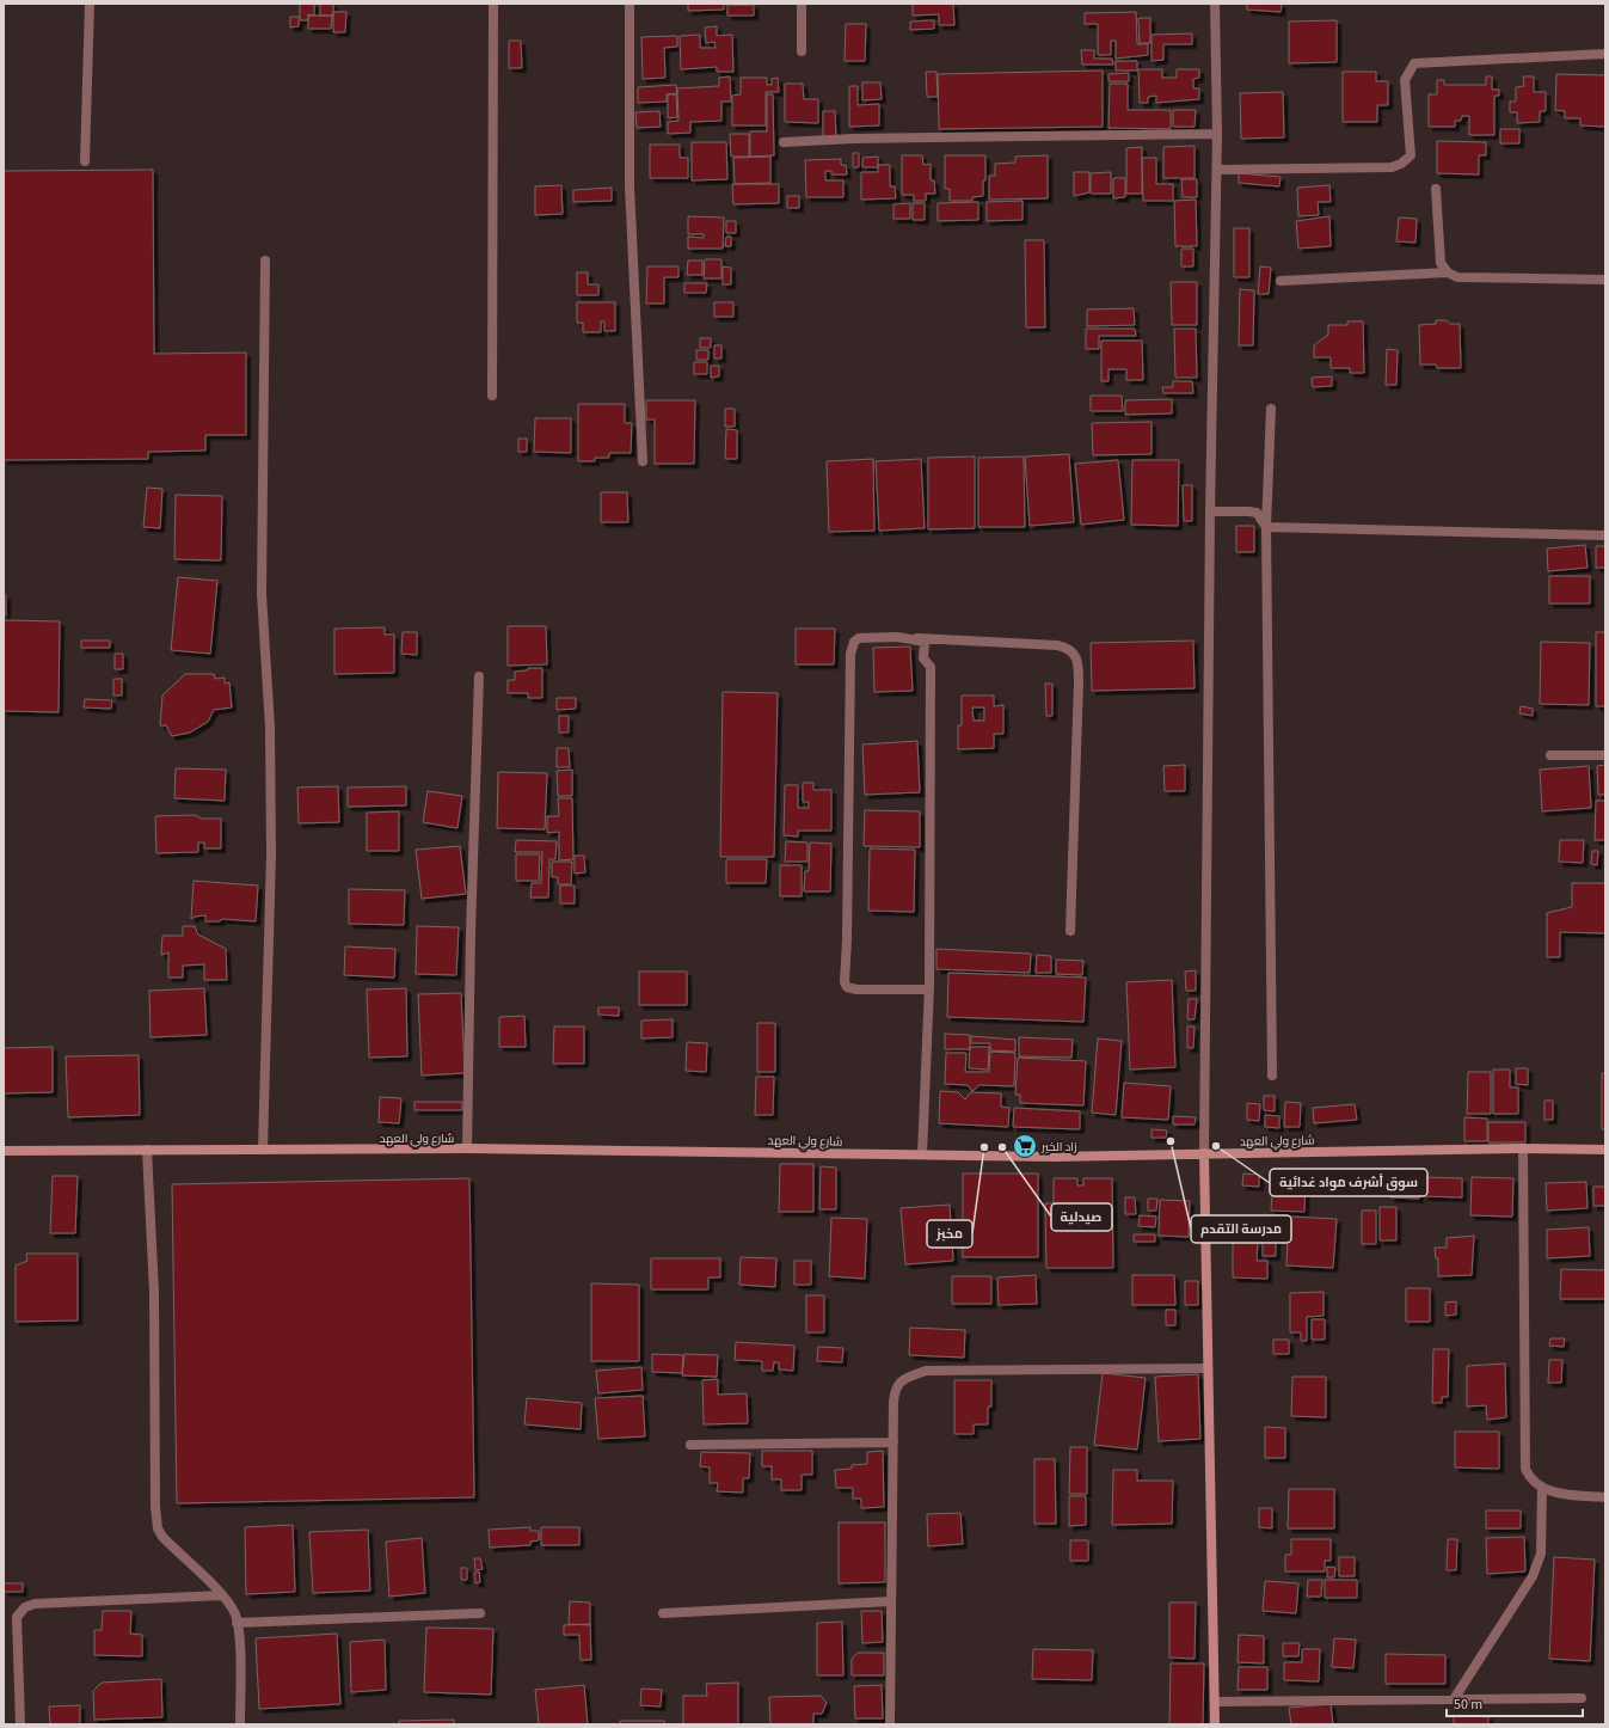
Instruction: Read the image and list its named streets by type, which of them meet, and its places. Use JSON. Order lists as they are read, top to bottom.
{
  "streets": {
    "main road": ["شارع ولي العهد"]
  },
  "places": {
    "other": [
      "مدرسة التقدم",
      "سوق أشرف مواد غدائية",
      "مخبز",
      "صيدلية"
    ],
    "supermarket": ["زاد الخير"]
  },
  "scale_bar": "50 m"
}
